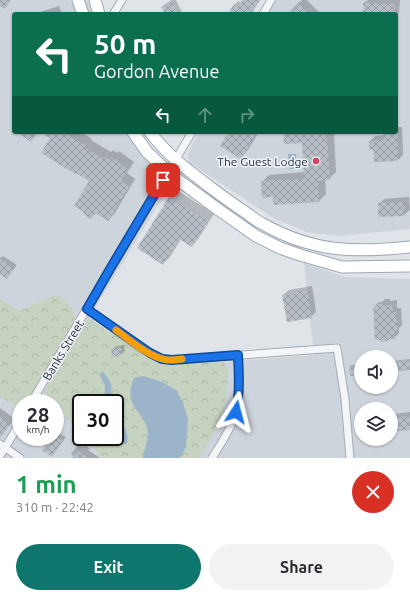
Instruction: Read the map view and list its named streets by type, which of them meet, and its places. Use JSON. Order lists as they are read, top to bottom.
{
  "streets": {
    "street": ["Banks Street"]
  },
  "places": ["The Guest Lodge"],
  "page": {
    "turn": ["50 m", "Gordon Avenue"],
    "speed": "28 km/h",
    "limit": "30",
    "heading": ["1 min", "310 m · 22:42"],
    "buttons": ["Exit", "Share"]
  }
}
